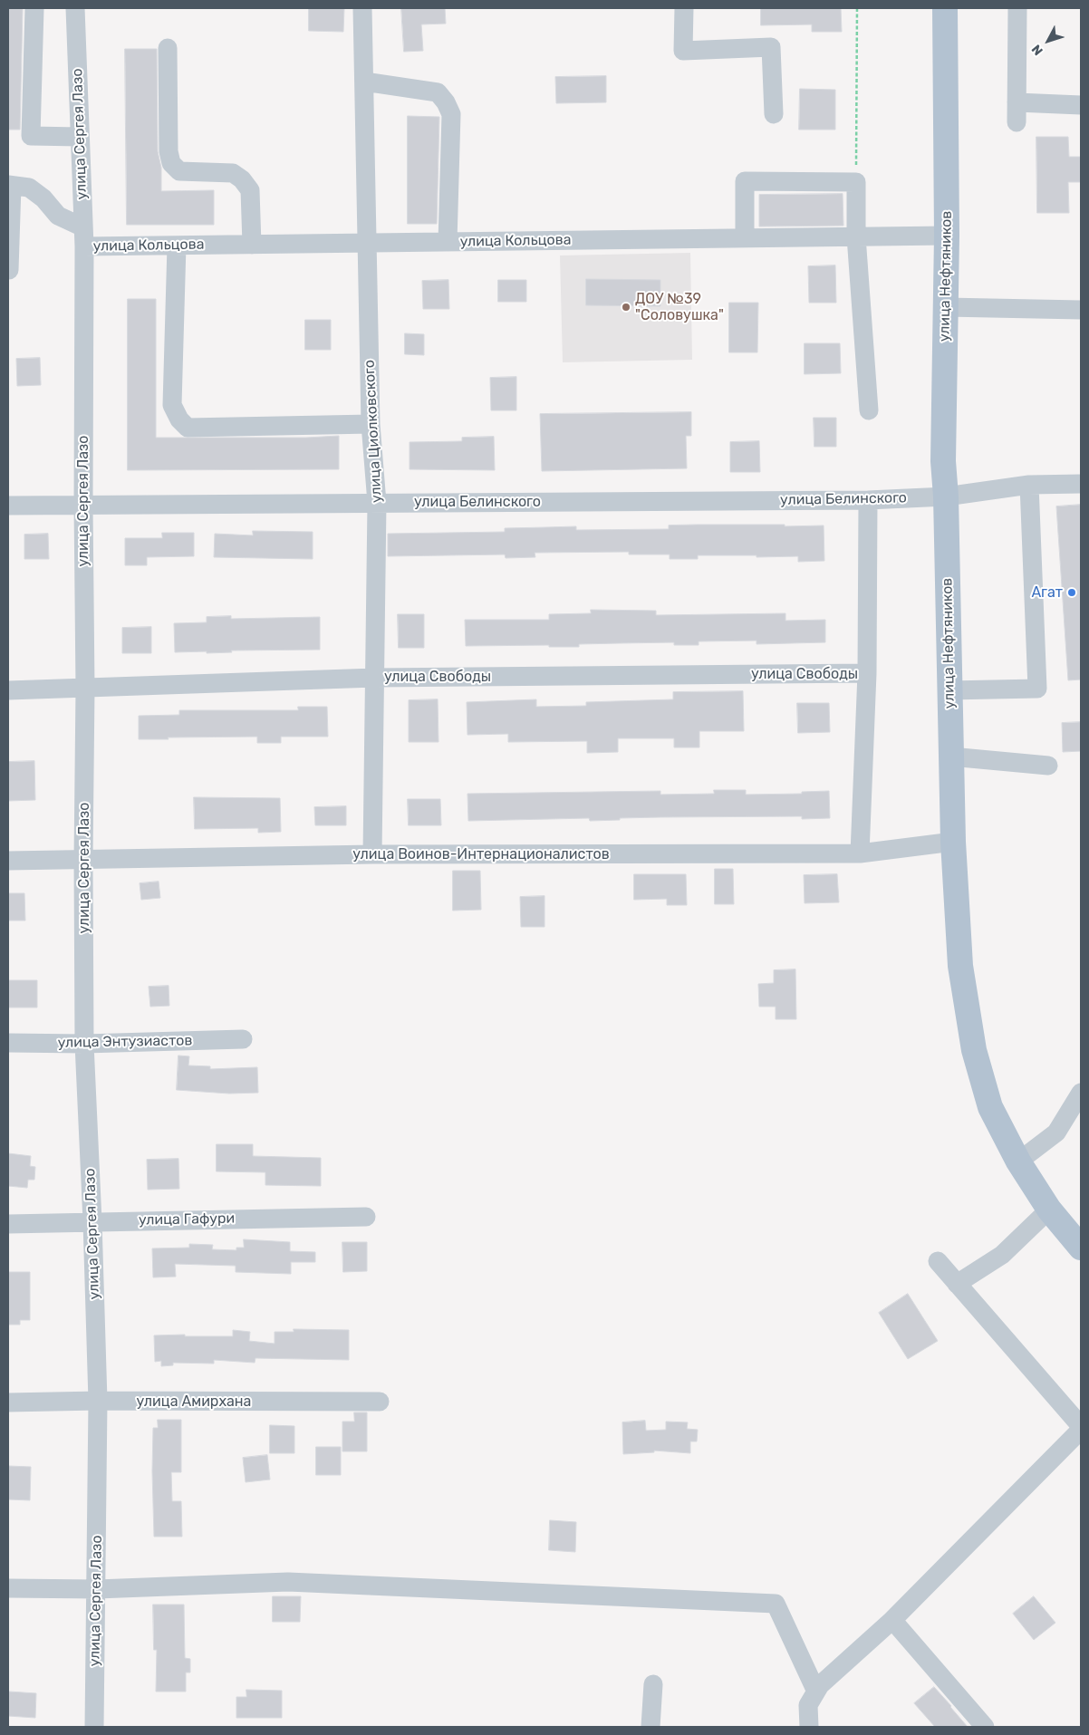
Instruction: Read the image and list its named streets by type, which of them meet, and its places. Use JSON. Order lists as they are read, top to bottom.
{
  "streets": {
    "main road": ["улица Нефтяников"],
    "street": [
      "улица Сергея Лазо",
      "улица Кольцова",
      "улица Циолковского",
      "улица Белинского",
      "улица Свободы",
      "улица Воинов-Интернационалистов",
      "улица Энтузиастов",
      "улица Гафури",
      "улица Амирхана"
    ]
  },
  "crossings": [
    ["улица Сергея Лазо", "улица Кольцова"],
    ["улица Сергея Лазо", "улица Белинского"],
    ["улица Сергея Лазо", "улица Свободы"],
    ["улица Сергея Лазо", "улица Воинов-Интернационалистов"],
    ["улица Сергея Лазо", "улица Энтузиастов"],
    ["улица Сергея Лазо", "улица Гафури"],
    ["улица Сергея Лазо", "улица Амирхана"],
    ["улица Кольцова", "улица Нефтяников"],
    ["улица Кольцова", "улица Циолковского"],
    ["улица Нефтяников", "улица Белинского"],
    ["улица Нефтяников", "улица Воинов-Интернационалистов"],
    ["улица Циолковского", "улица Белинского"],
    ["улица Циолковского", "улица Свободы"],
    ["улица Циолковского", "улица Воинов-Интернационалистов"]
  ],
  "places": ["ДОУ №39 \"Соловушка\"", "Агат"],
  "north": "bottom left"
}
